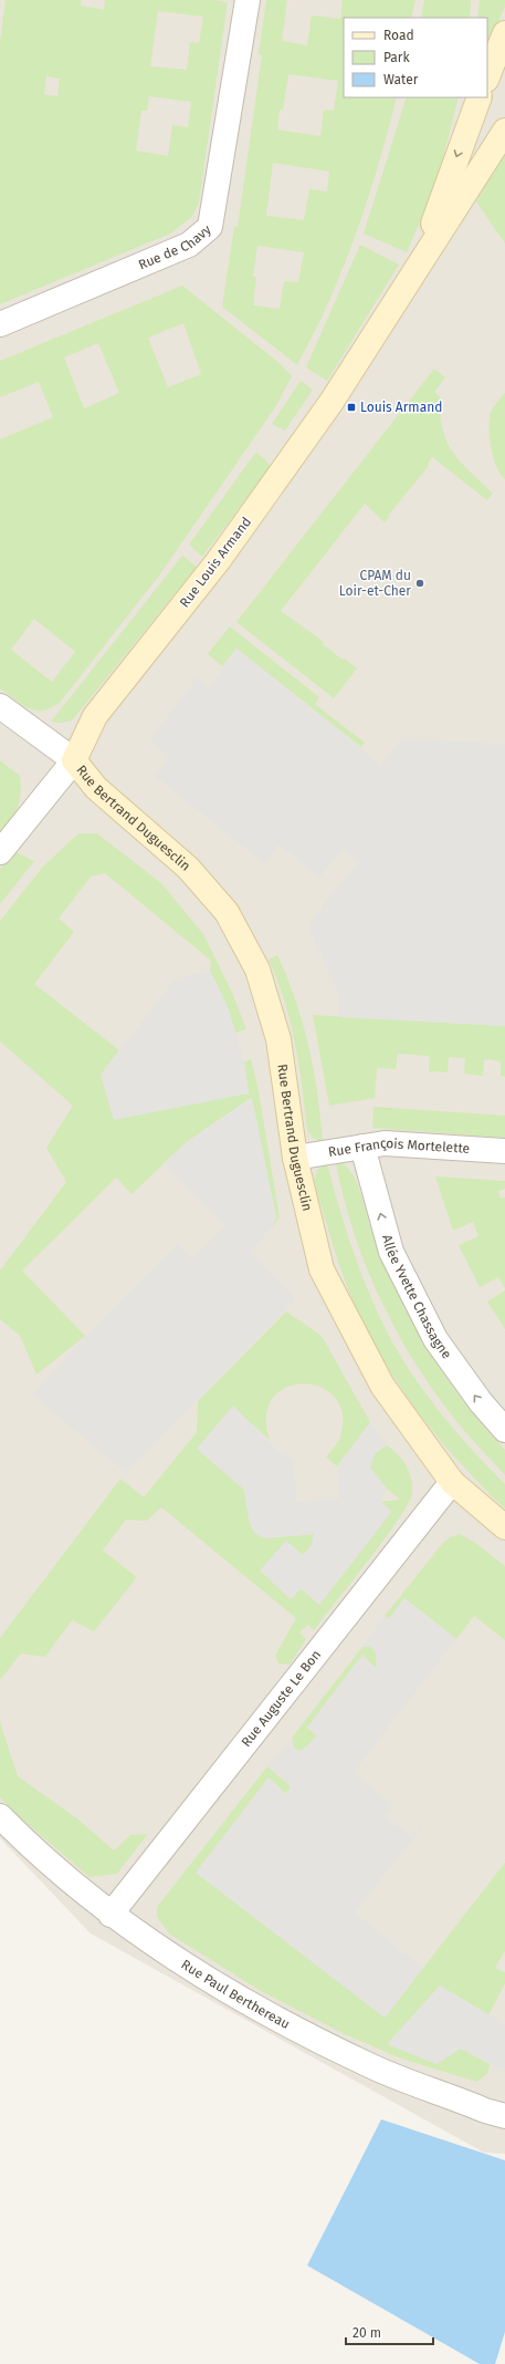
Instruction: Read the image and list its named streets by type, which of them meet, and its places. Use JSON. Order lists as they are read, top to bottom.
{
  "streets": {
    "street": [
      "Rue de Chavy",
      "Rue Louis Armand",
      "Rue Bertrand Duguesclin",
      "Rue François Mortelette",
      "Allée Yvette Chassagne",
      "Rue Auguste Le Bon",
      "Rue Paul Berthereau"
    ]
  },
  "crossings": [
    ["Rue Louis Armand", "Rue Bertrand Duguesclin"],
    ["Rue Bertrand Duguesclin", "Rue François Mortelette"],
    ["Rue Bertrand Duguesclin", "Rue Auguste Le Bon"],
    ["Rue François Mortelette", "Allée Yvette Chassagne"],
    ["Rue Auguste Le Bon", "Rue Paul Berthereau"]
  ],
  "one_way": ["Allée Yvette Chassagne"],
  "places": {
    "transit": ["Louis Armand"],
    "other": ["CPAM du Loir-et-Cher"]
  },
  "legend": ["Road", "Park", "Water"],
  "scale_bar": "20 m"
}
